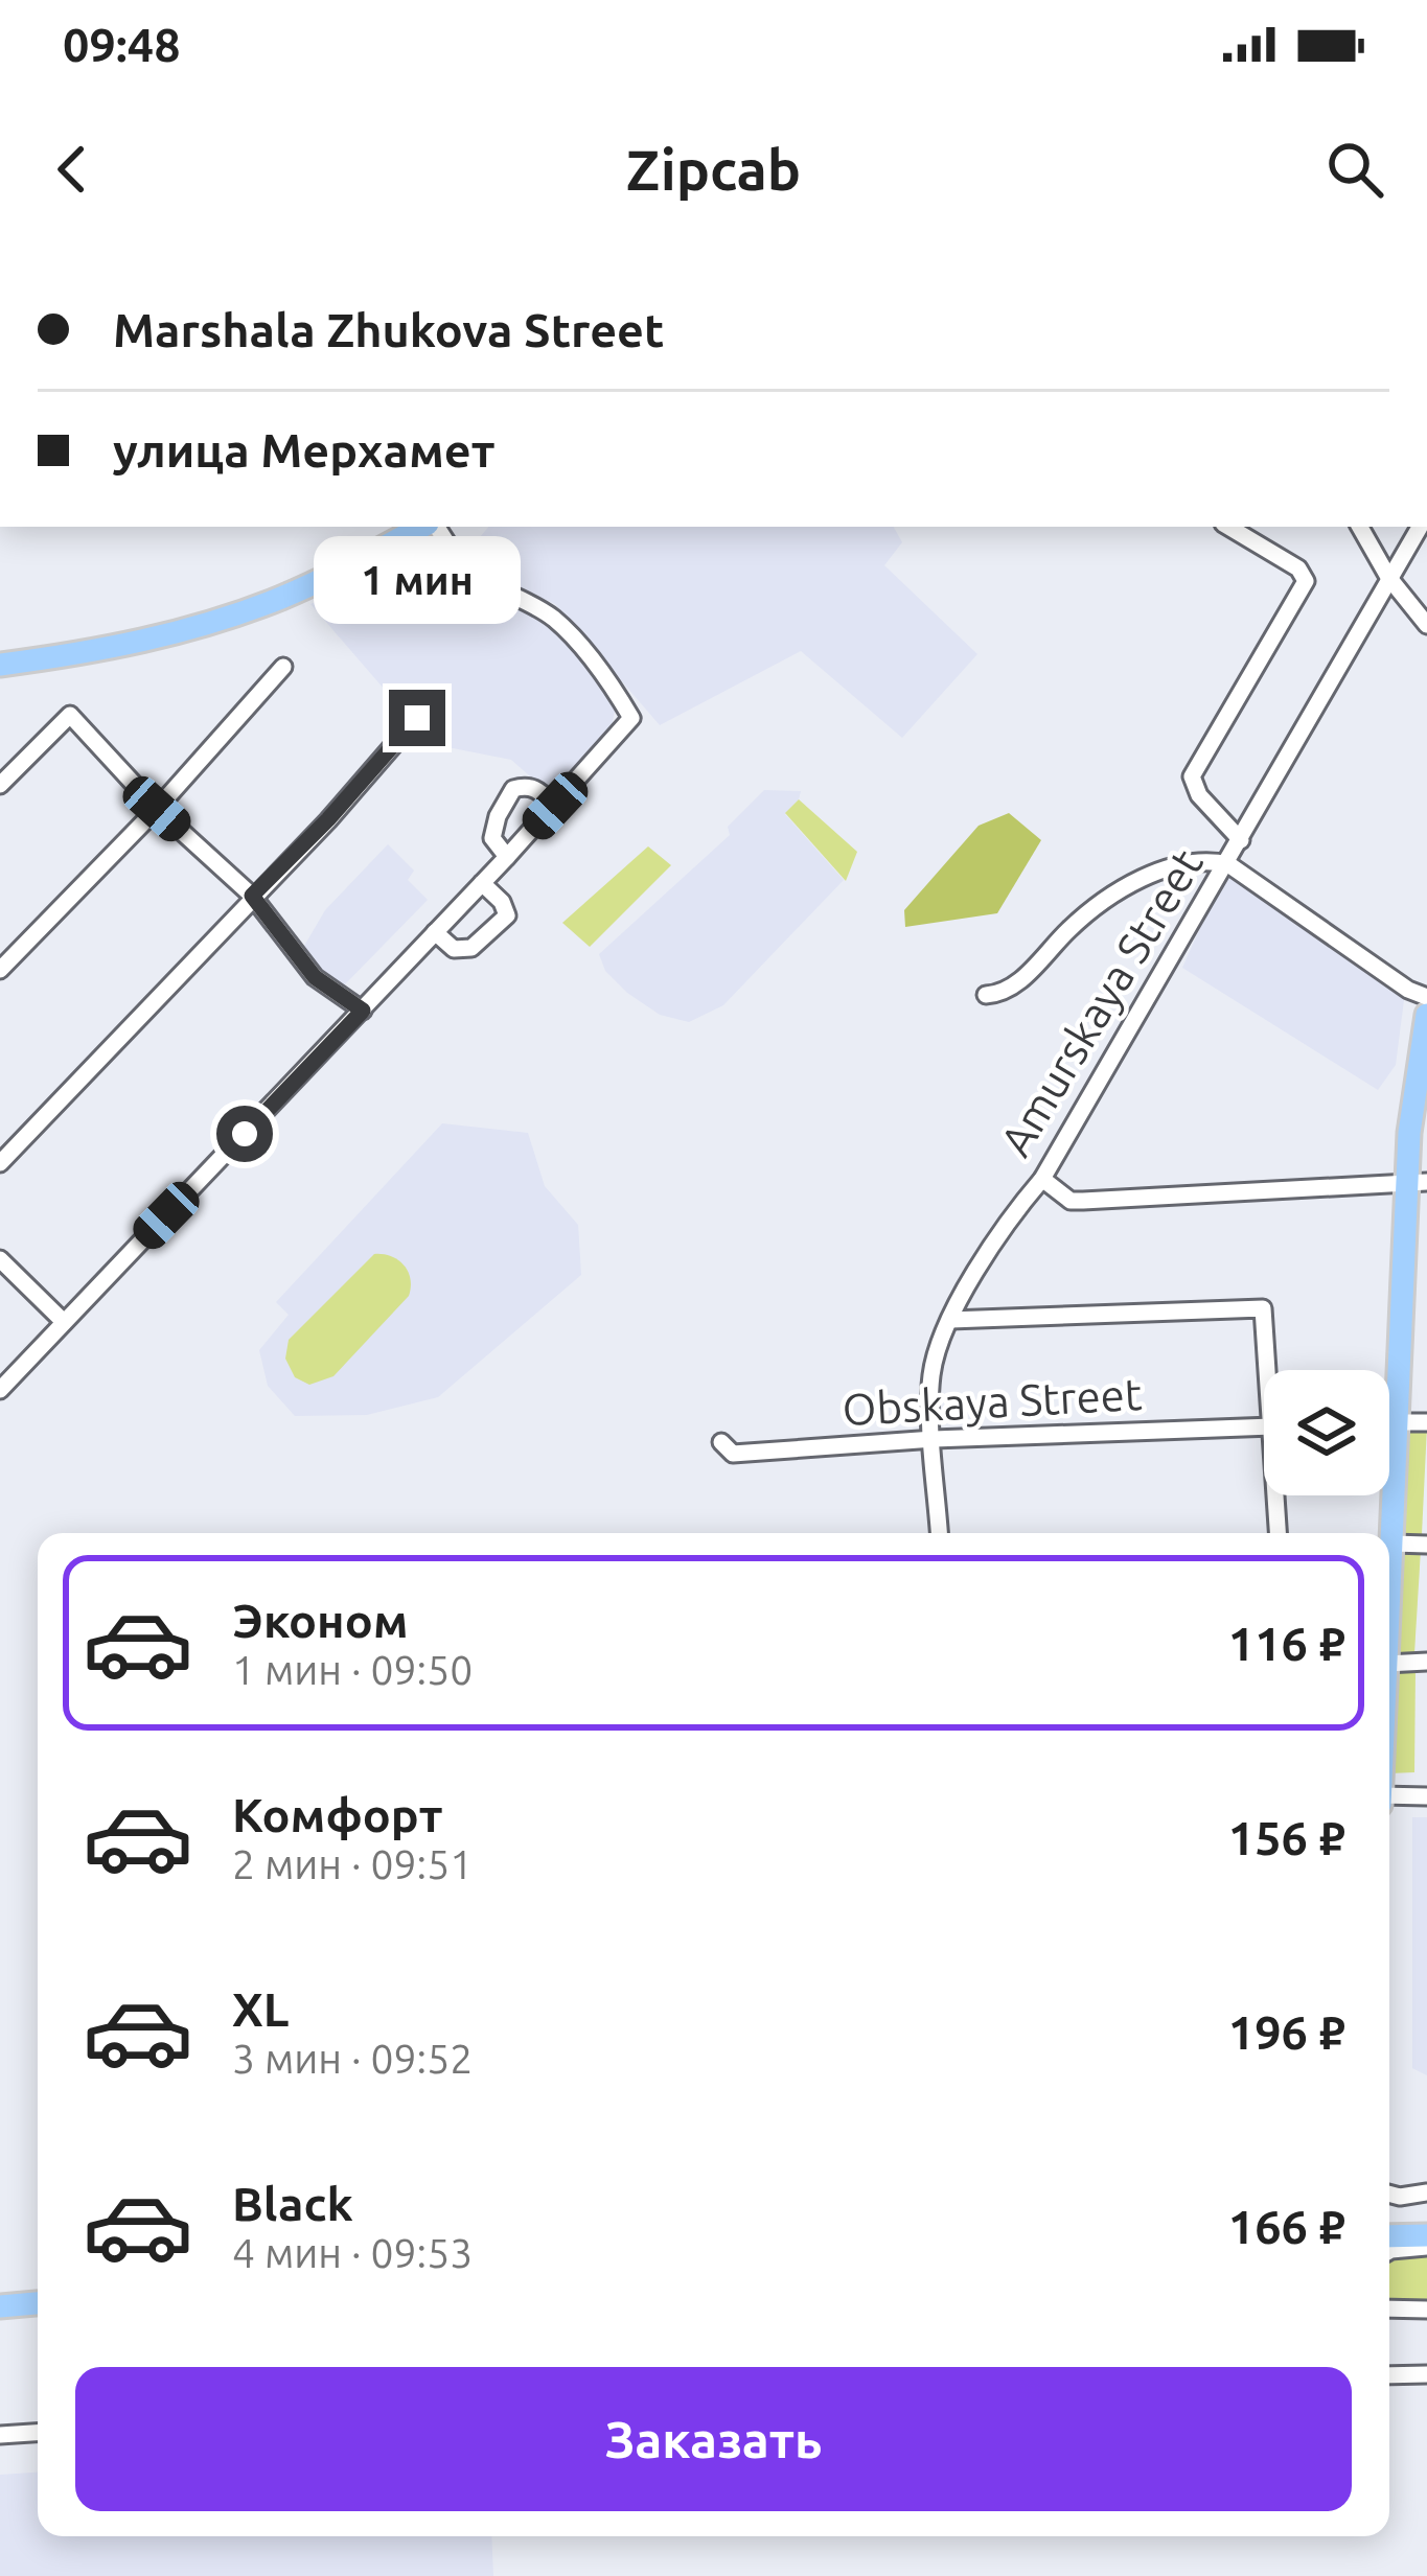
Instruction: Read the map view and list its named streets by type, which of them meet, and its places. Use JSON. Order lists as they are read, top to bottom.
{
  "streets": {
    "street": ["Amurskaya Street", "Obskaya Street"]
  },
  "crossings": [
    ["Amurskaya Street", "Obskaya Street"]
  ],
  "page": {
    "status": "09:48",
    "header": "Zipcab",
    "banner": ["Marshala Zhukova Street", "улица Мерхамет"],
    "bubble": "1 мин",
    "list": [
      {
        "name": "Эконом",
        "note": "1 мин · 09:50",
        "value": "116 ₽"
      },
      {
        "name": "Комфорт",
        "note": "2 мин · 09:51",
        "value": "156 ₽"
      },
      {
        "name": "XL",
        "note": "3 мин · 09:52",
        "value": "196 ₽"
      },
      {
        "name": "Black",
        "note": "4 мин · 09:53",
        "value": "166 ₽"
      }
    ],
    "buttons": "Заказать"
  }
}
